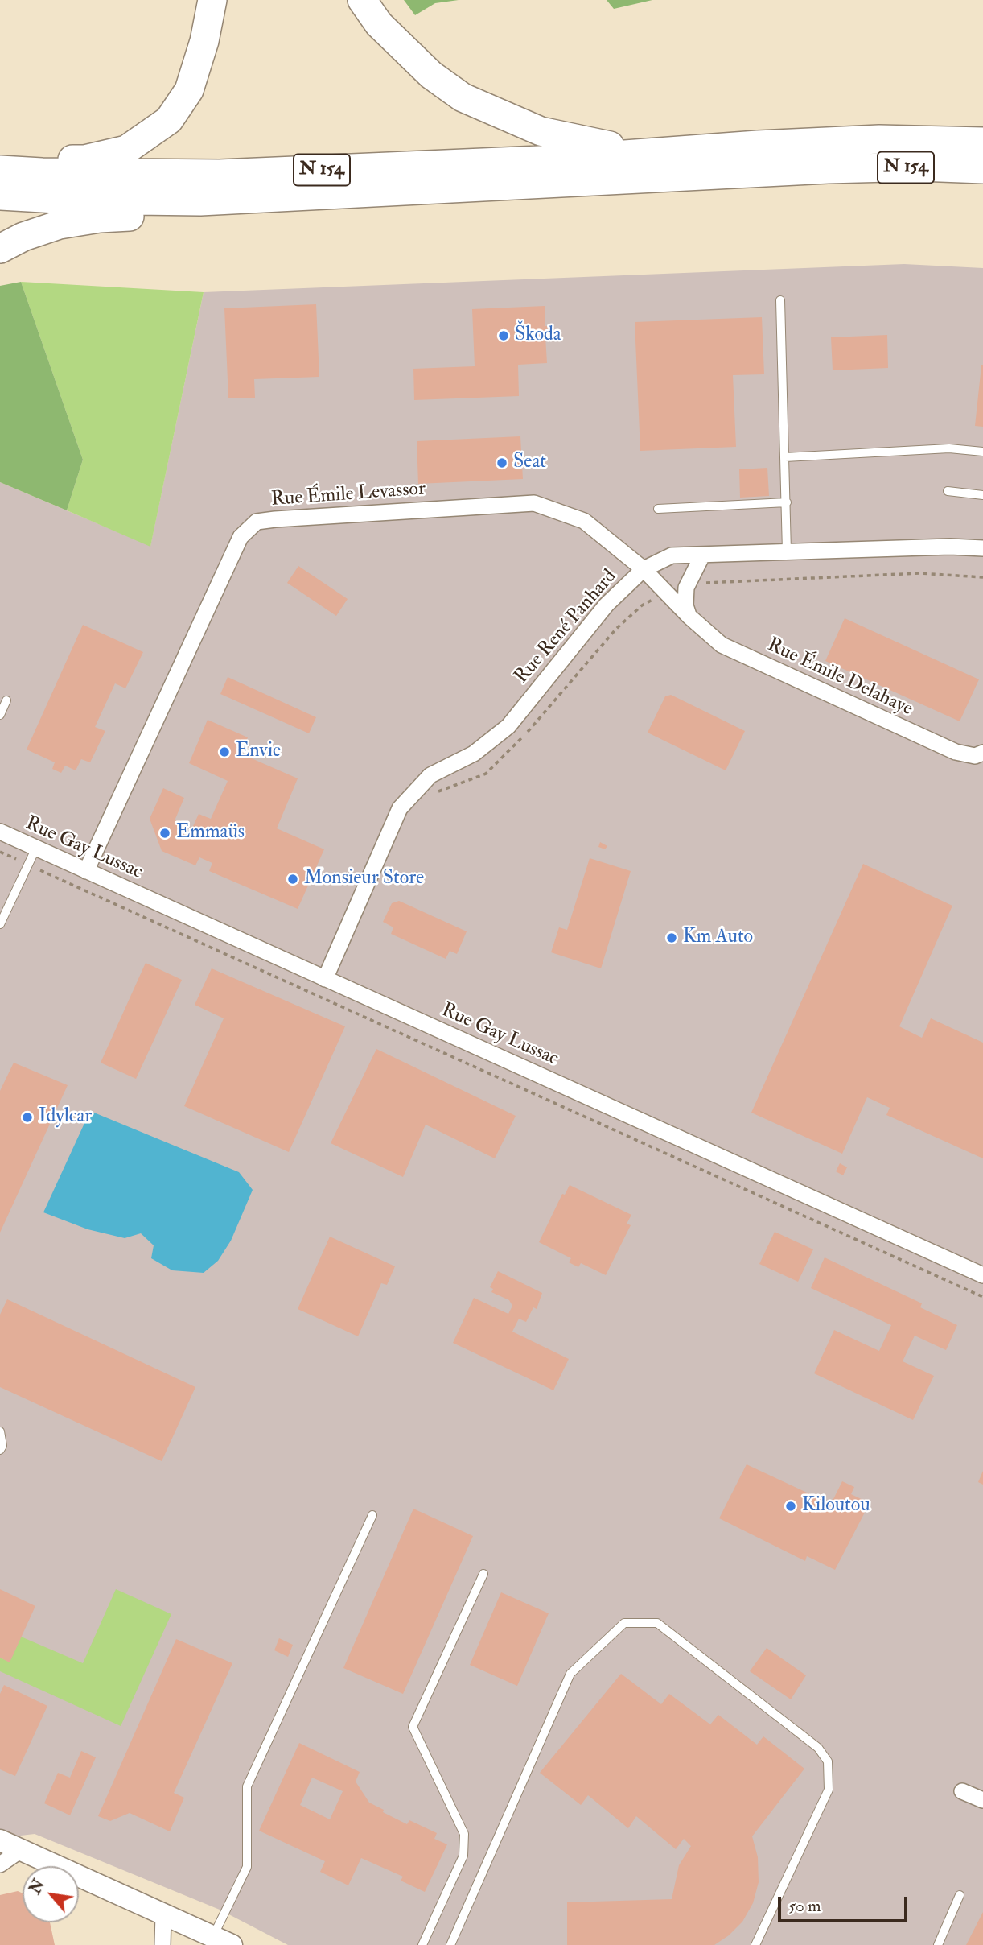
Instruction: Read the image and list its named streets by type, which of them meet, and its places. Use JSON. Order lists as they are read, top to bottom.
{
  "streets": {
    "highway": ["N 154"],
    "street": [
      "Rue Émile Levassor",
      "Rue René Panhard",
      "Rue Émile Delahaye",
      "Rue Gay Lussac"
    ]
  },
  "crossings": [
    ["Rue Émile Levassor", "Rue René Panhard"],
    ["Rue Émile Levassor", "Rue Émile Delahaye"],
    ["Rue Émile Levassor", "Rue Gay Lussac"],
    ["Rue René Panhard", "Rue Émile Delahaye"],
    ["Rue René Panhard", "Rue Gay Lussac"]
  ],
  "places": [
    "Škoda",
    "Seat",
    "Envie",
    "Emmaüs",
    "Monsieur Store",
    "Km Auto",
    "Idylcar",
    "Kiloutou"
  ],
  "scale_bar": "50 m",
  "north": "top left"
}
